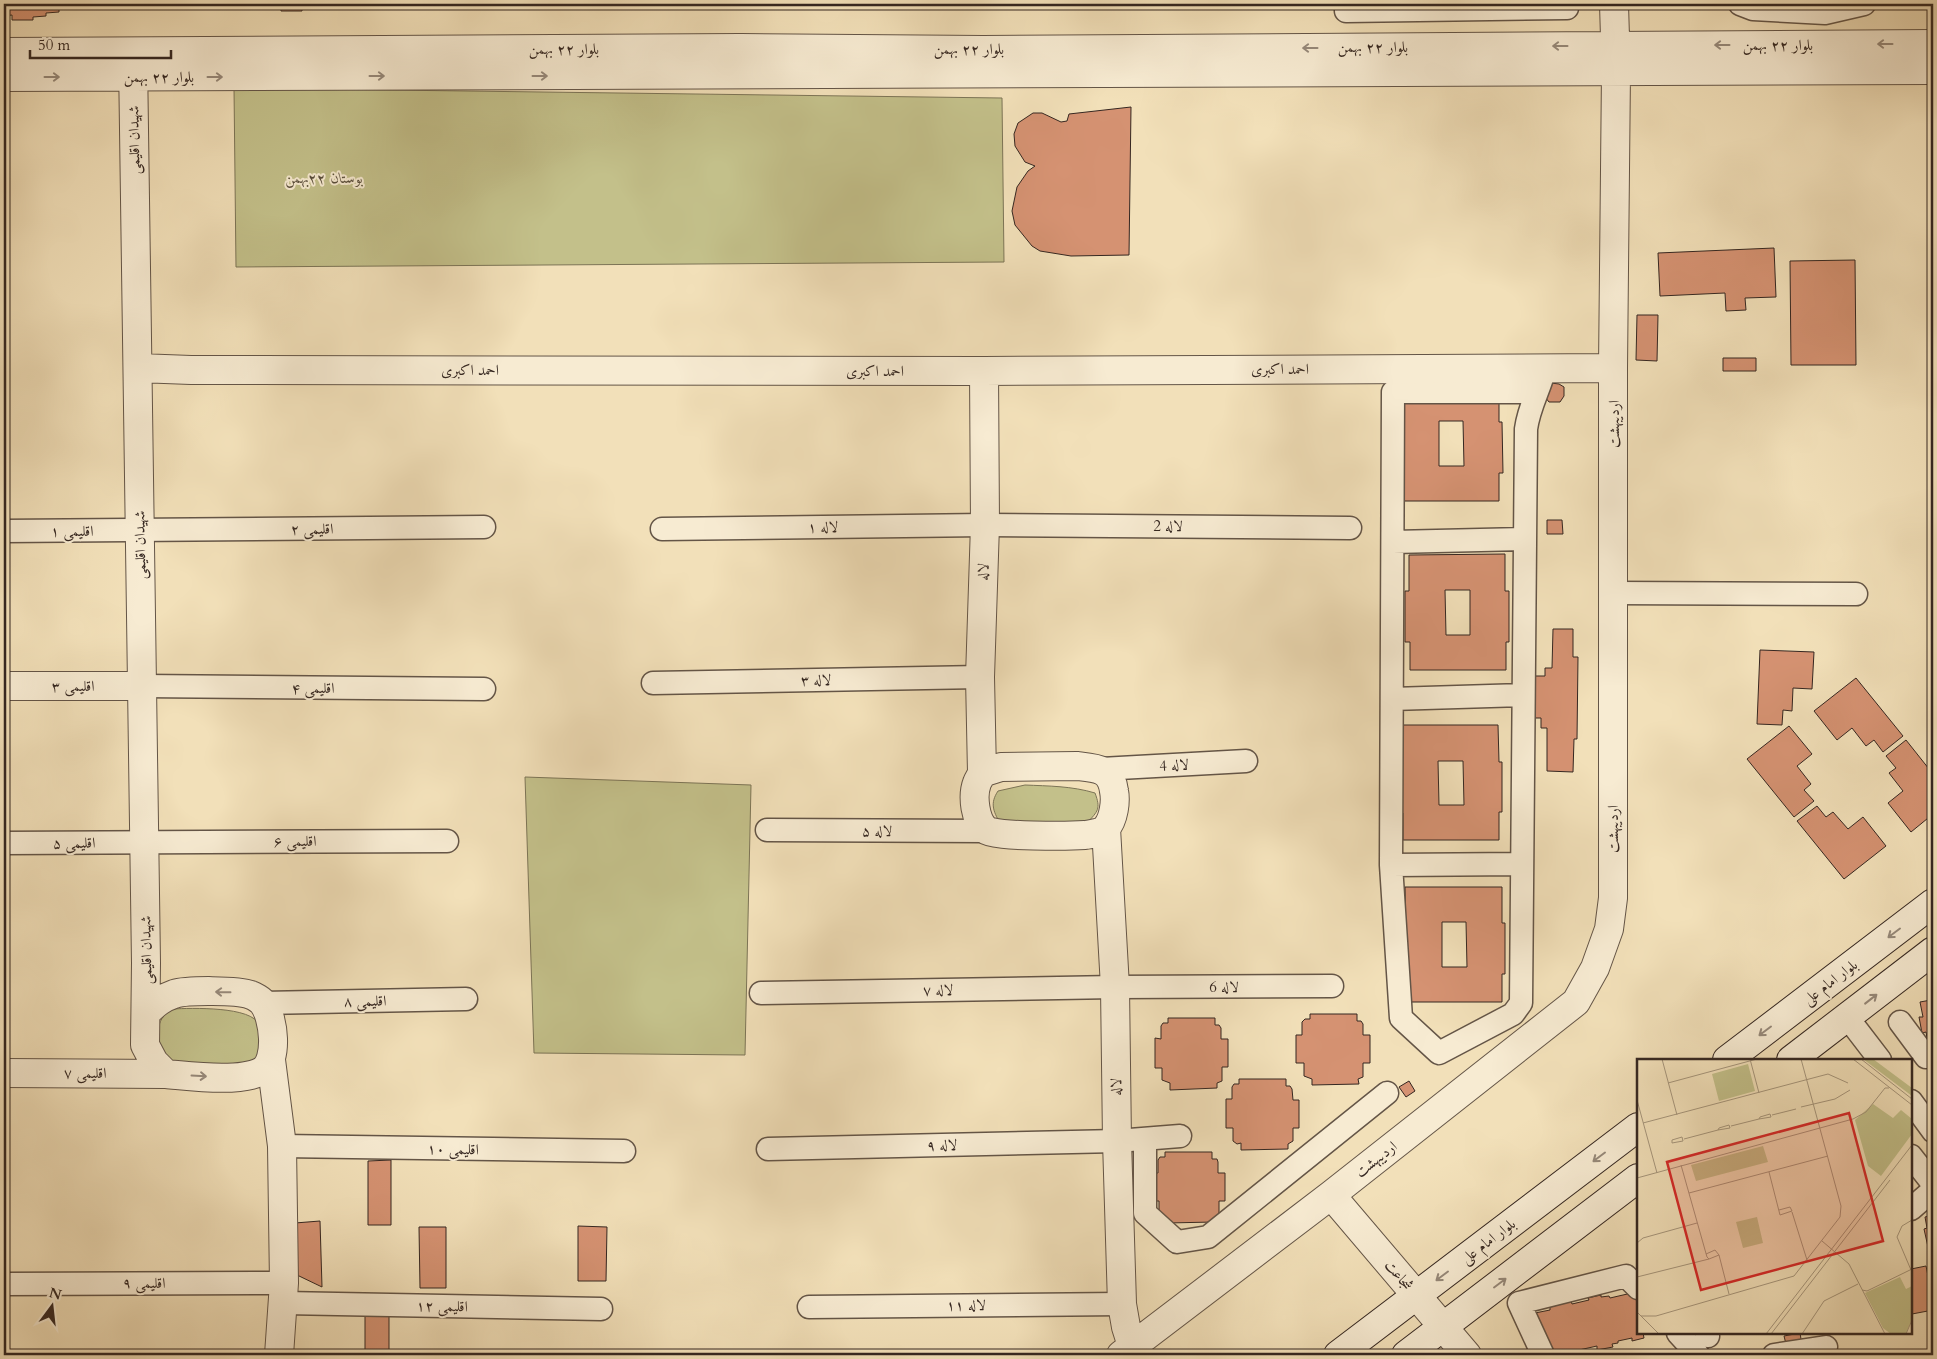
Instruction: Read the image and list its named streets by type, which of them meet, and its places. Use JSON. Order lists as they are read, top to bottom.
{
  "streets": {
    "street": [
      "بلوار ۲۲ بهمن",
      "شهیدان اقلیمی",
      "احمد اکبری",
      "اردیبهشت",
      "لاله 2",
      "لاله ۱",
      "اقلیمی ۲",
      "اقلیمی ۱",
      "لاله",
      "لاله ۳",
      "اقلیمی ۳",
      "اقلیمی ۴",
      "لاله 4",
      "لاله ۵",
      "اقلیمی ۶",
      "اقلیمی ۵",
      "بلوار امام علی",
      "لاله 6",
      "لاله ۷",
      "اقلیمی ۸",
      "اقلیمی ۷",
      "لاله ۹",
      "اقلیمی ۱۰",
      "شجاعت",
      "اقلیمی ۹",
      "لاله ۱۱",
      "اقلیمی ۱۲"
    ]
  },
  "crossings": [
    ["بلوار ۲۲ بهمن", "شهیدان اقلیمی"],
    ["بلوار ۲۲ بهمن", "اردیبهشت"],
    ["شهیدان اقلیمی", "احمد اکبری"],
    ["شهیدان اقلیمی", "اقلیمی ۲"],
    ["شهیدان اقلیمی", "اقلیمی ۱"],
    ["شهیدان اقلیمی", "اقلیمی ۳"],
    ["شهیدان اقلیمی", "اقلیمی ۴"],
    ["شهیدان اقلیمی", "اقلیمی ۶"],
    ["شهیدان اقلیمی", "اقلیمی ۵"],
    ["شهیدان اقلیمی", "اقلیمی ۸"],
    ["شهیدان اقلیمی", "اقلیمی ۷"],
    ["احمد اکبری", "اردیبهشت"],
    ["احمد اکبری", "لاله"],
    ["اردیبهشت", "لاله"],
    ["اردیبهشت", "شجاعت"],
    ["لاله 2", "لاله ۱"],
    ["لاله 2", "لاله"],
    ["لاله ۱", "لاله"],
    ["اقلیمی ۲", "اقلیمی ۱"],
    ["لاله", "لاله ۳"],
    ["لاله", "لاله ۵"],
    ["لاله", "لاله 6"],
    ["لاله", "لاله ۷"],
    ["لاله", "لاله ۹"],
    ["لاله", "لاله ۱۱"],
    ["اقلیمی ۳", "اقلیمی ۴"],
    ["اقلیمی ۶", "اقلیمی ۵"],
    ["بلوار امام علی", "شجاعت"],
    ["لاله 6", "لاله ۷"],
    ["اقلیمی ۸", "اقلیمی ۷"],
    ["اقلیمی ۹", "اقلیمی ۱۲"]
  ],
  "parks": ["بوستان ۲۲بهمن"],
  "scale_bar": "50 m",
  "north": "top"
}
